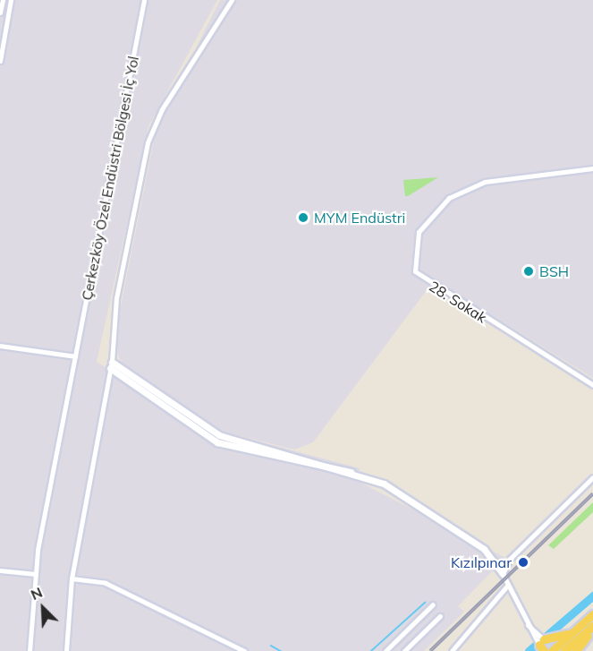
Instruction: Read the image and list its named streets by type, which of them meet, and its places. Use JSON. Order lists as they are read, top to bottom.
{
  "streets": {
    "street": ["Çerkezköy Özel Endüstri Bölgesi İç Yol", "28. Sokak"]
  },
  "places": ["MYM Endüstri", "BSH", "Kızılpınar"],
  "north": "top left"
}
